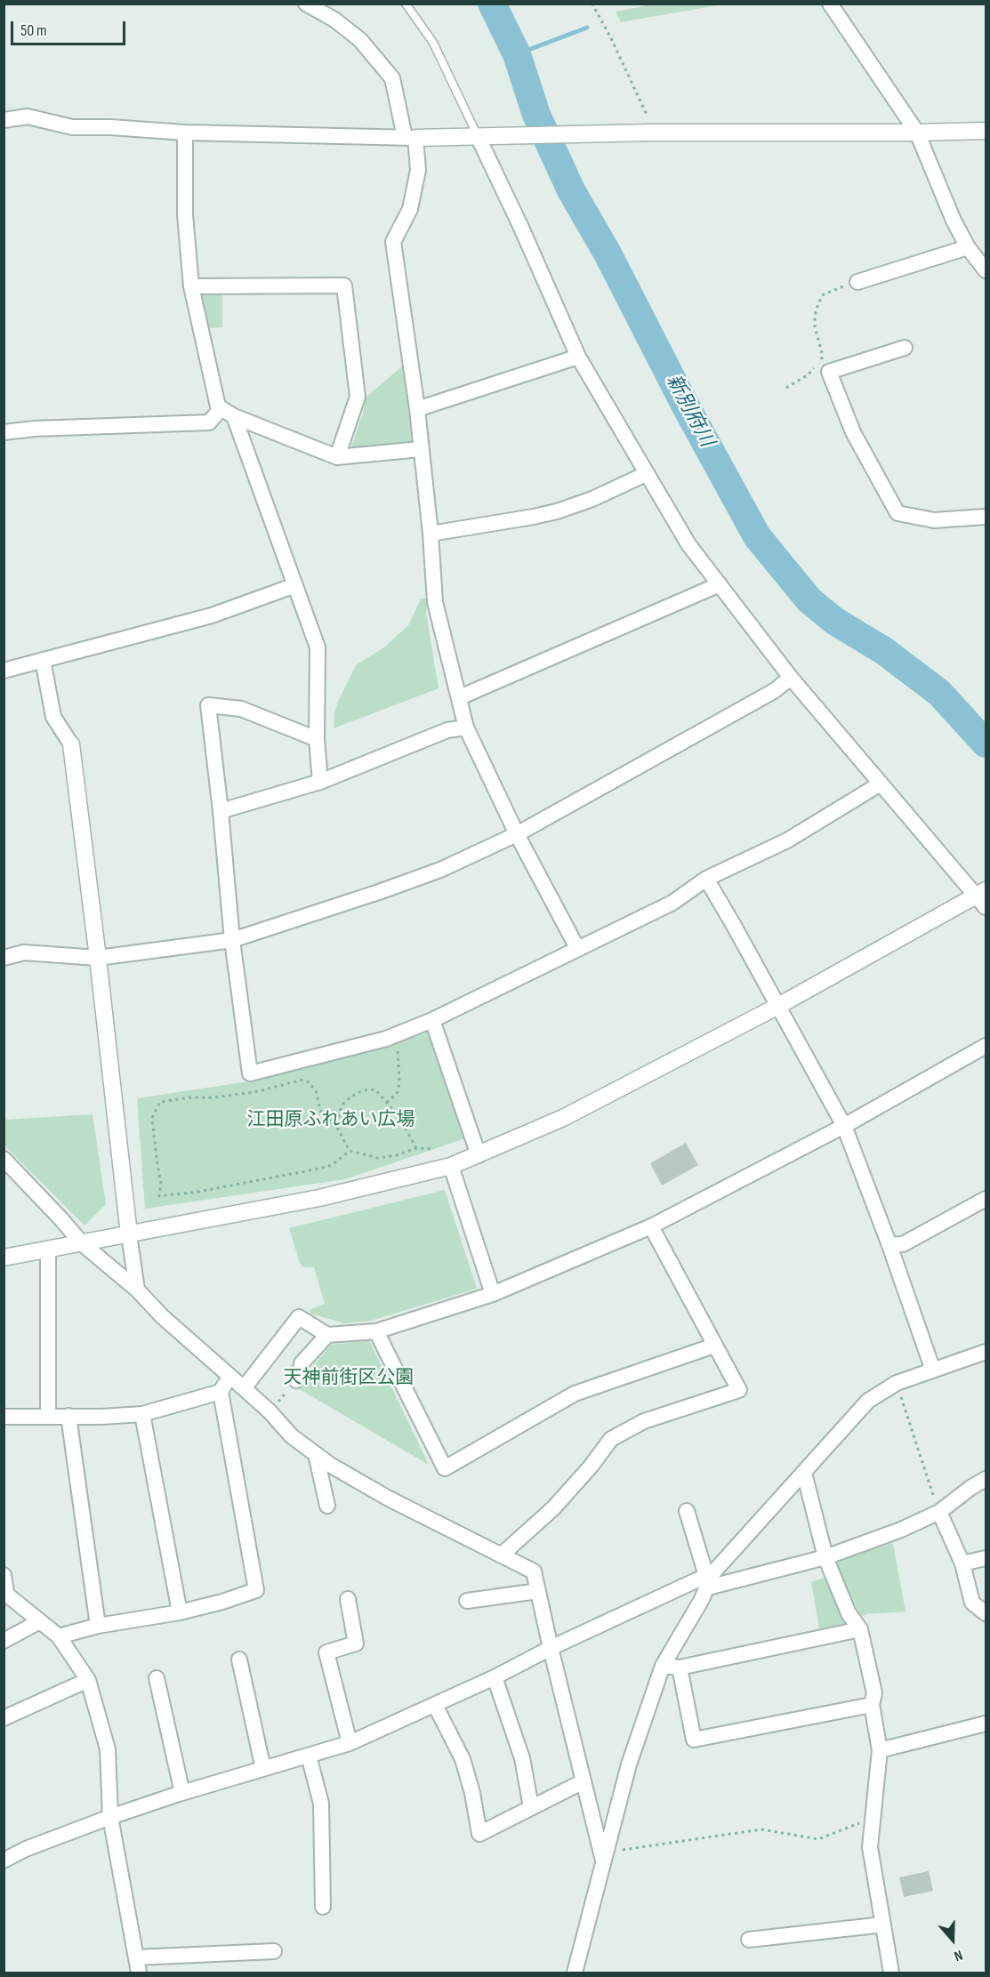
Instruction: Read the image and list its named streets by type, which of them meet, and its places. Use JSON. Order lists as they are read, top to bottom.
{
  "water": ["新別府川"],
  "parks": ["江田原ふれあい広場", "天神前街区公園"],
  "scale_bar": "50 m",
  "north": "bottom"
}
